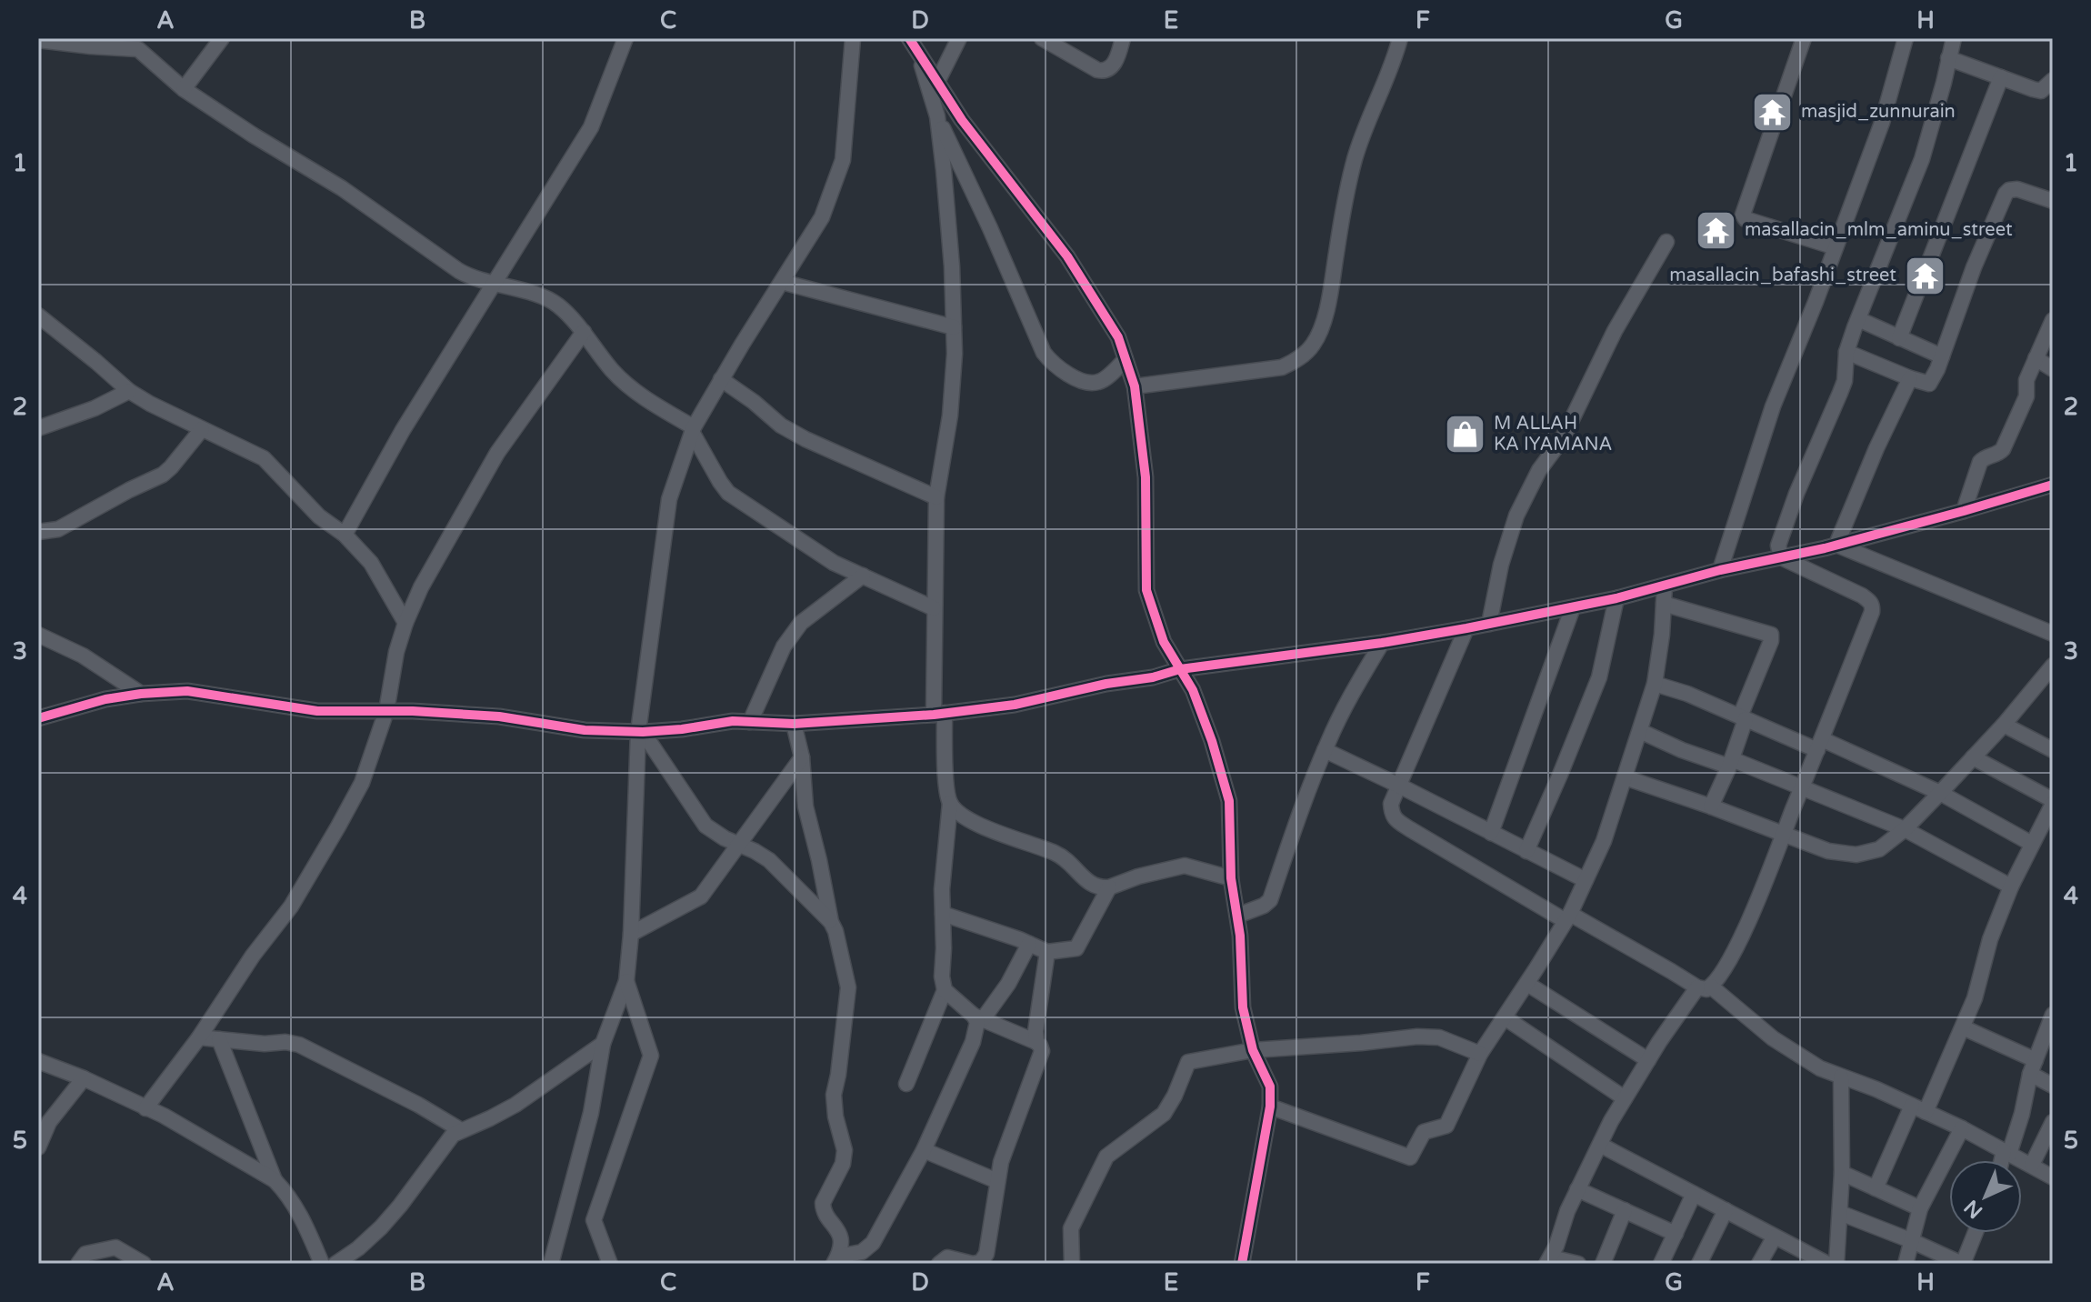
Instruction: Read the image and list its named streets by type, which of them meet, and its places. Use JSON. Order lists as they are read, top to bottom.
{
  "places": {
    "temple": ["masjid_zunnurain", "masallacin_mlm_aminu_street", "masallacin_bafashi_street"],
    "shop": ["M ALLAH KA IYAMANA"]
  },
  "north": "bottom left",
  "grid": {
    "columns": [
      "A",
      "B",
      "C",
      "D",
      "E",
      "F",
      "G",
      "H"
    ],
    "rows": [
      "1",
      "2",
      "3",
      "4",
      "5"
    ]
  }
}
